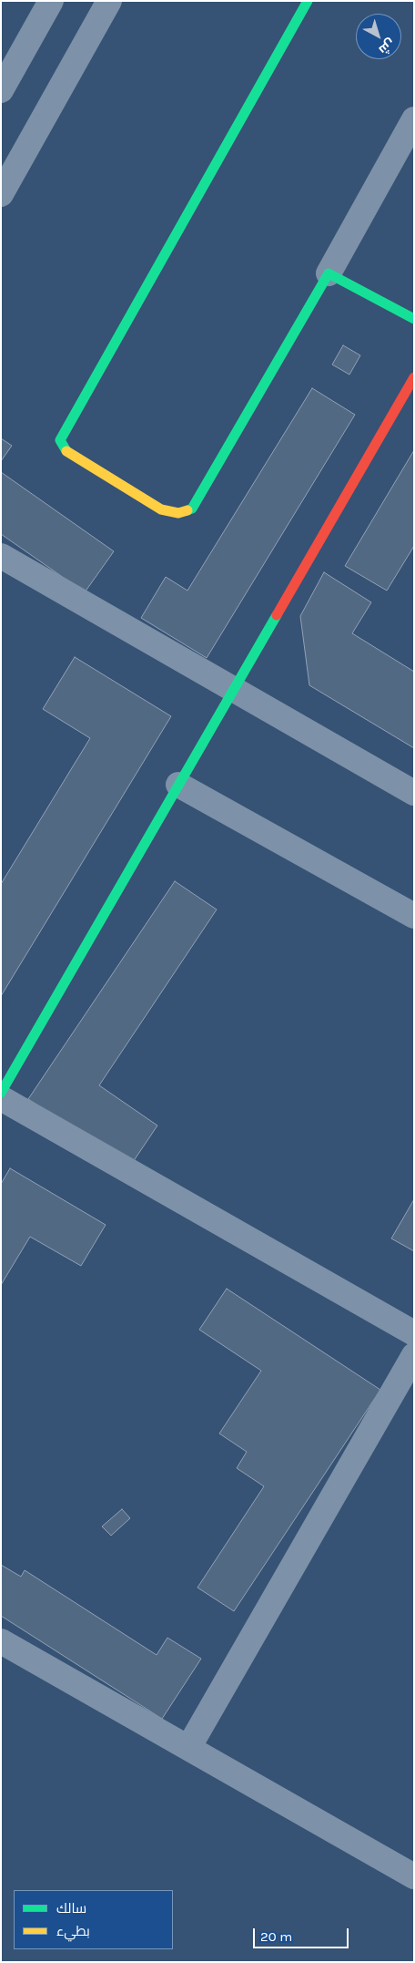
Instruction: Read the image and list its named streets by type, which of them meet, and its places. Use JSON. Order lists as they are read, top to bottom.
{
  "legend": ["سالك", "بطيء"],
  "scale_bar": "20 m",
  "north": "bottom right"
}
